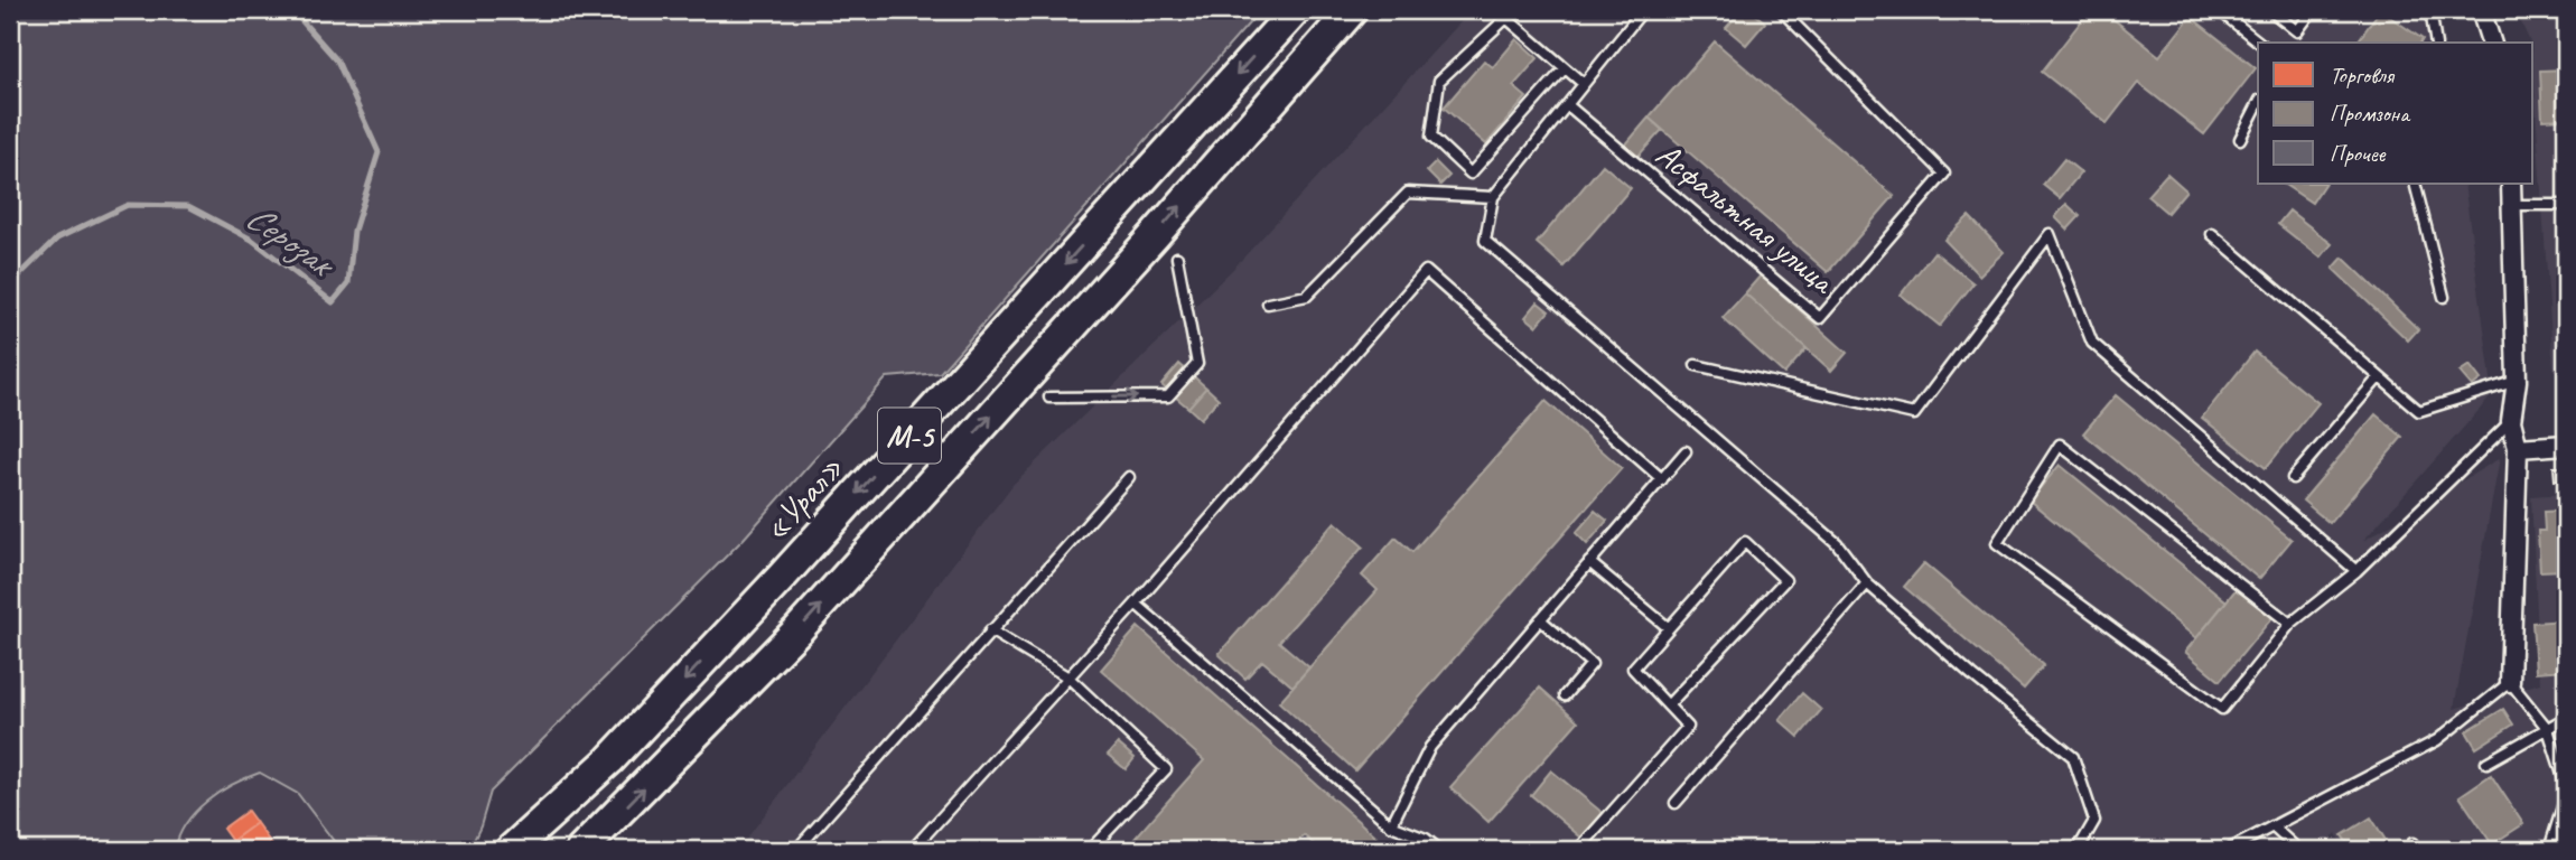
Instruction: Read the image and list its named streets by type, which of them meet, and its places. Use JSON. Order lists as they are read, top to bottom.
{
  "streets": {
    "main road": ["М-5", "«Урал»"],
    "lane": ["Асфальтная улица"]
  },
  "water": ["Серозак"],
  "legend": ["Торговля", "Промзона", "Прочее"]
}
